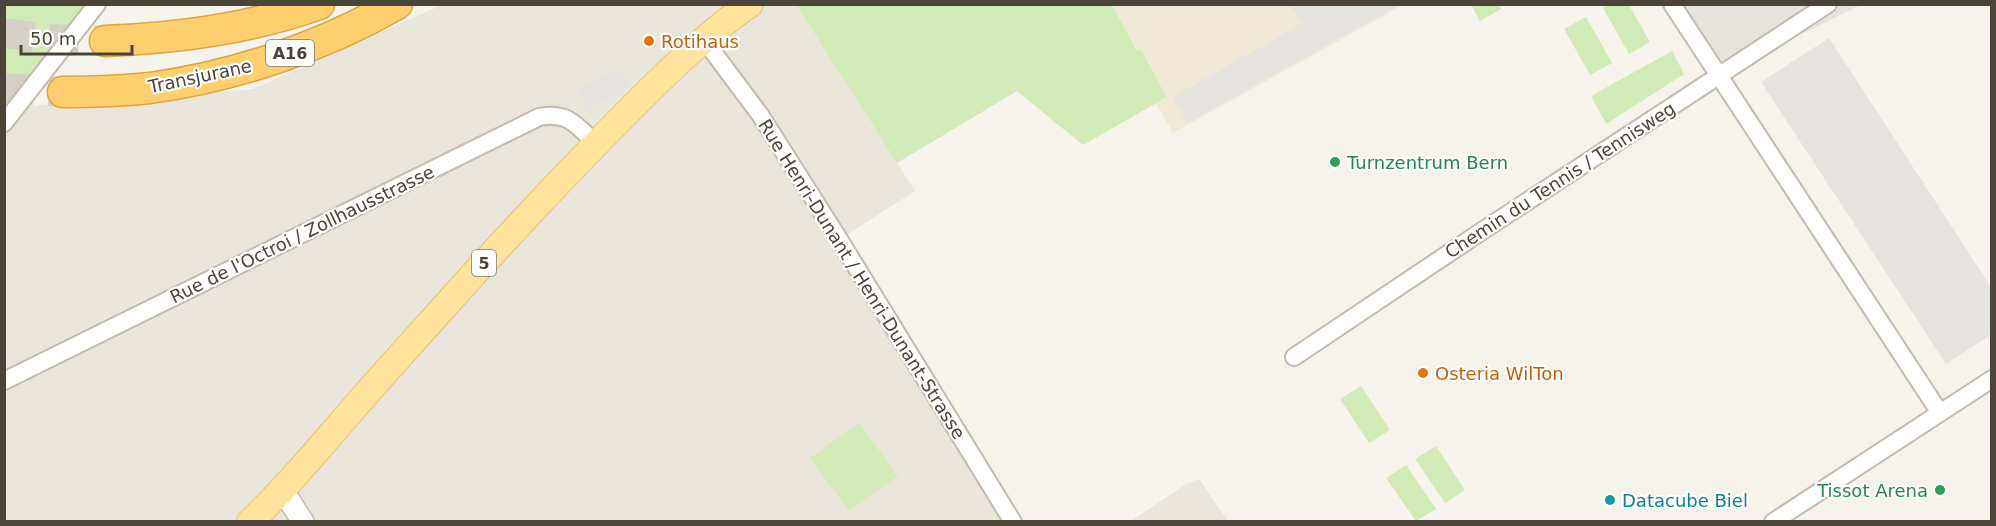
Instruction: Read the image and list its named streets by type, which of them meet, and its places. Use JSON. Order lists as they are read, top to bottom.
{
  "streets": {
    "highway": ["A16", "Transjurane"],
    "main road": ["5"],
    "street": ["Chemin du Tennis / Tennisweg", "Rue de l'Octroi / Zollhausstrasse", "Rue Henri-Dunant / Henri-Dunant-Strasse"]
  },
  "crossings": [
    ["Rue de l'Octroi / Zollhausstrasse", "5"],
    ["5", "Rue Henri-Dunant / Henri-Dunant-Strasse"]
  ],
  "places": [
    "Rotihaus",
    "Turnzentrum Bern",
    "Osteria WilTon",
    "Tissot Arena",
    "Datacube Biel"
  ],
  "scale_bar": "50 m"
}
